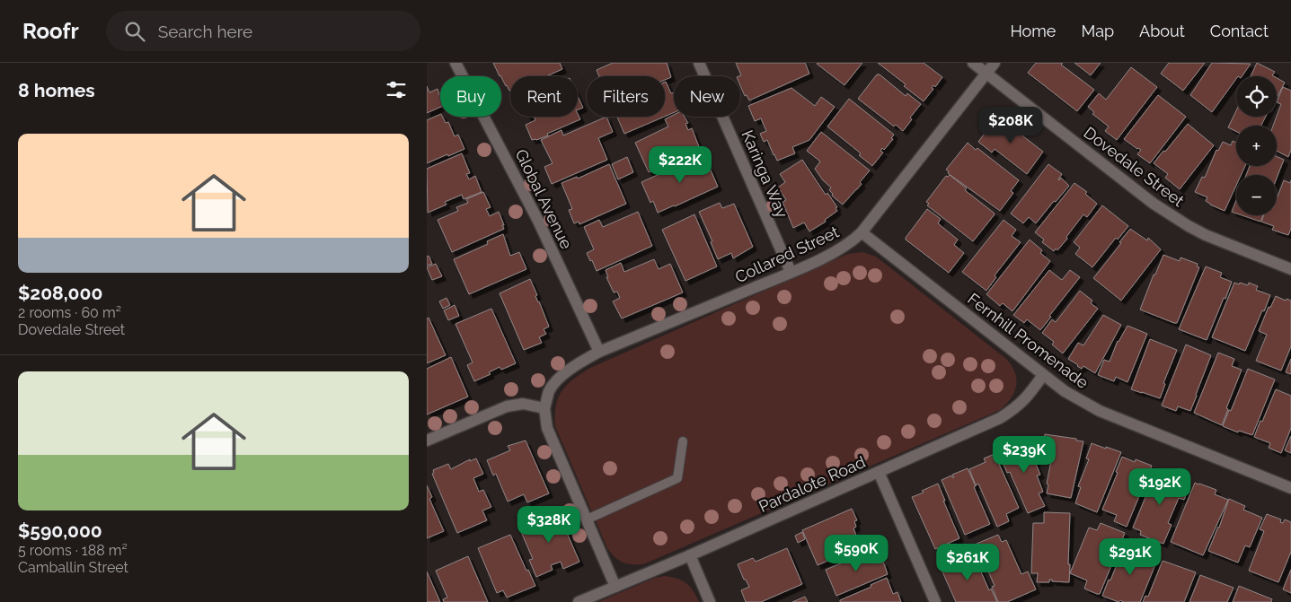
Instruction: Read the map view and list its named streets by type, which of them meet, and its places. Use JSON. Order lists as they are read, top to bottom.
{
  "streets": {
    "street": [
      "Dovedale Street",
      "Karinga Way",
      "Global Avenue",
      "Collared Street",
      "Fernhill Promenade",
      "Pardalote Road"
    ]
  },
  "crossings": [
    ["Dovedale Street", "Collared Street"],
    ["Karinga Way", "Collared Street"],
    ["Global Avenue", "Collared Street"],
    ["Collared Street", "Fernhill Promenade"],
    ["Fernhill Promenade", "Pardalote Road"]
  ],
  "page": {
    "header": "Roofr",
    "search": "Search here",
    "nav": [
      "Home",
      "Map",
      "About",
      "Contact"
    ],
    "heading": "8 homes",
    "map_buttons": ["+", "−"],
    "chip": [
      "Buy",
      "Rent",
      "Filters",
      "New"
    ],
    "price": [
      "$208K",
      "$222K",
      "$239K",
      "$192K",
      "$328K",
      "$590K",
      "$291K",
      "$261K"
    ],
    "list": [
      {
        "name": "$208,000",
        "note": "2 rooms · 60 m² · Dovedale Street"
      },
      {
        "name": "$590,000",
        "note": "5 rooms · 188 m² · Camballin Street"
      }
    ]
  }
}
